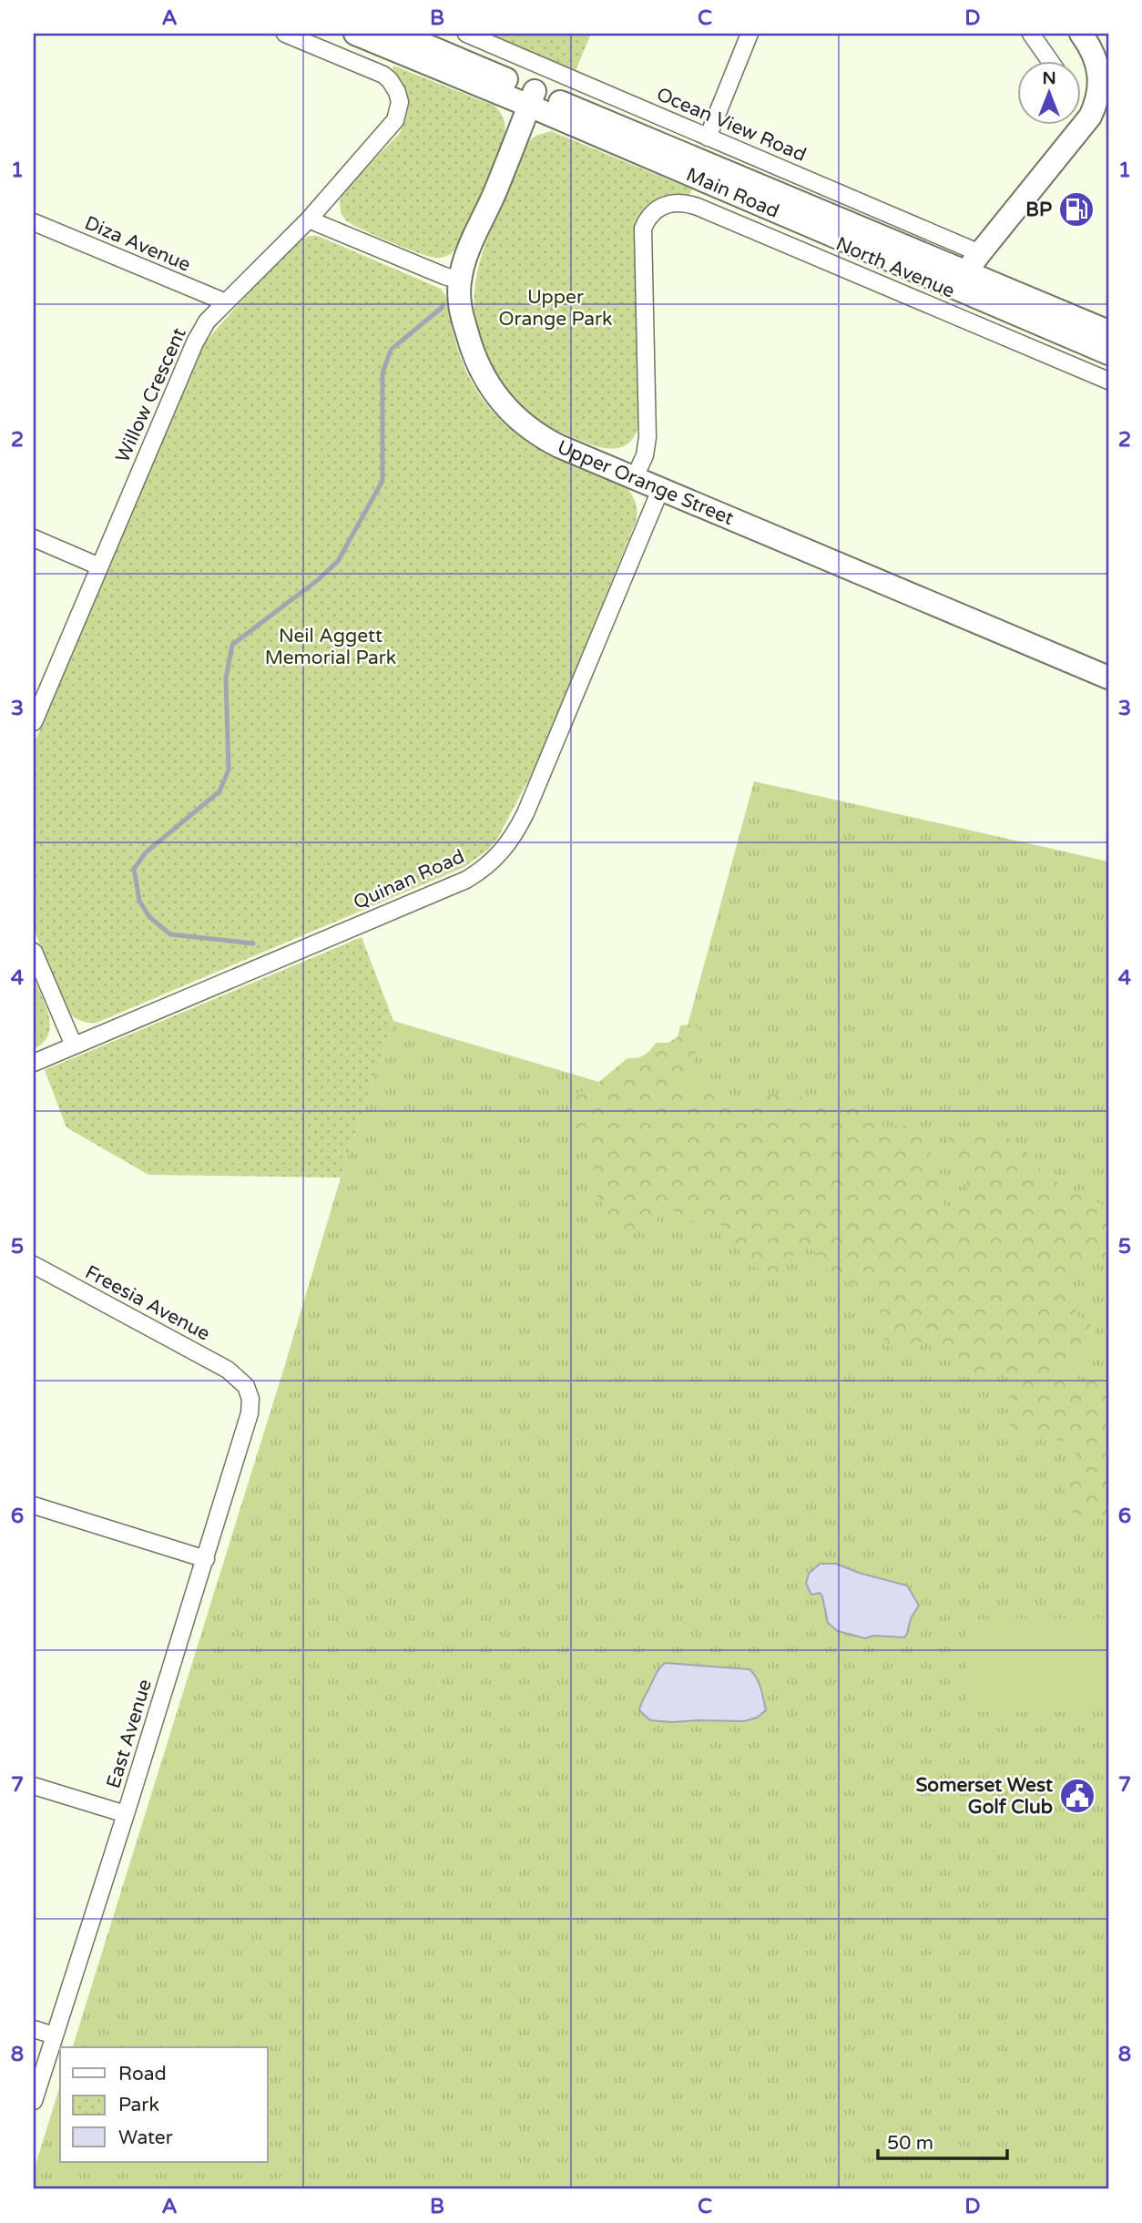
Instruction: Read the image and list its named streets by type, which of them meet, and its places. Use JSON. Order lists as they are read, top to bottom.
{
  "streets": {
    "street": [
      "Ocean View Road",
      "Main Road",
      "Diza Avenue",
      "North Avenue",
      "Willow Crescent",
      "Upper Orange Street",
      "Quinan Road",
      "Freesia Avenue",
      "East Avenue"
    ]
  },
  "crossings": [
    ["Main Road", "Upper Orange Street"],
    ["Diza Avenue", "Willow Crescent"],
    ["North Avenue", "Upper Orange Street"],
    ["Upper Orange Street", "Quinan Road"],
    ["Freesia Avenue", "East Avenue"]
  ],
  "parks": ["Upper Orange Park", "Neil Aggett Memorial Park"],
  "places": {
    "fuel station": ["BP"],
    "public building": ["Somerset West Golf Club"]
  },
  "legend": ["Road", "Park", "Water"],
  "scale_bar": "50 m",
  "north": "top",
  "grid": {
    "columns": [
      "A",
      "B",
      "C",
      "D"
    ],
    "rows": [
      "1",
      "2",
      "3",
      "4",
      "5",
      "6",
      "7",
      "8"
    ]
  }
}
